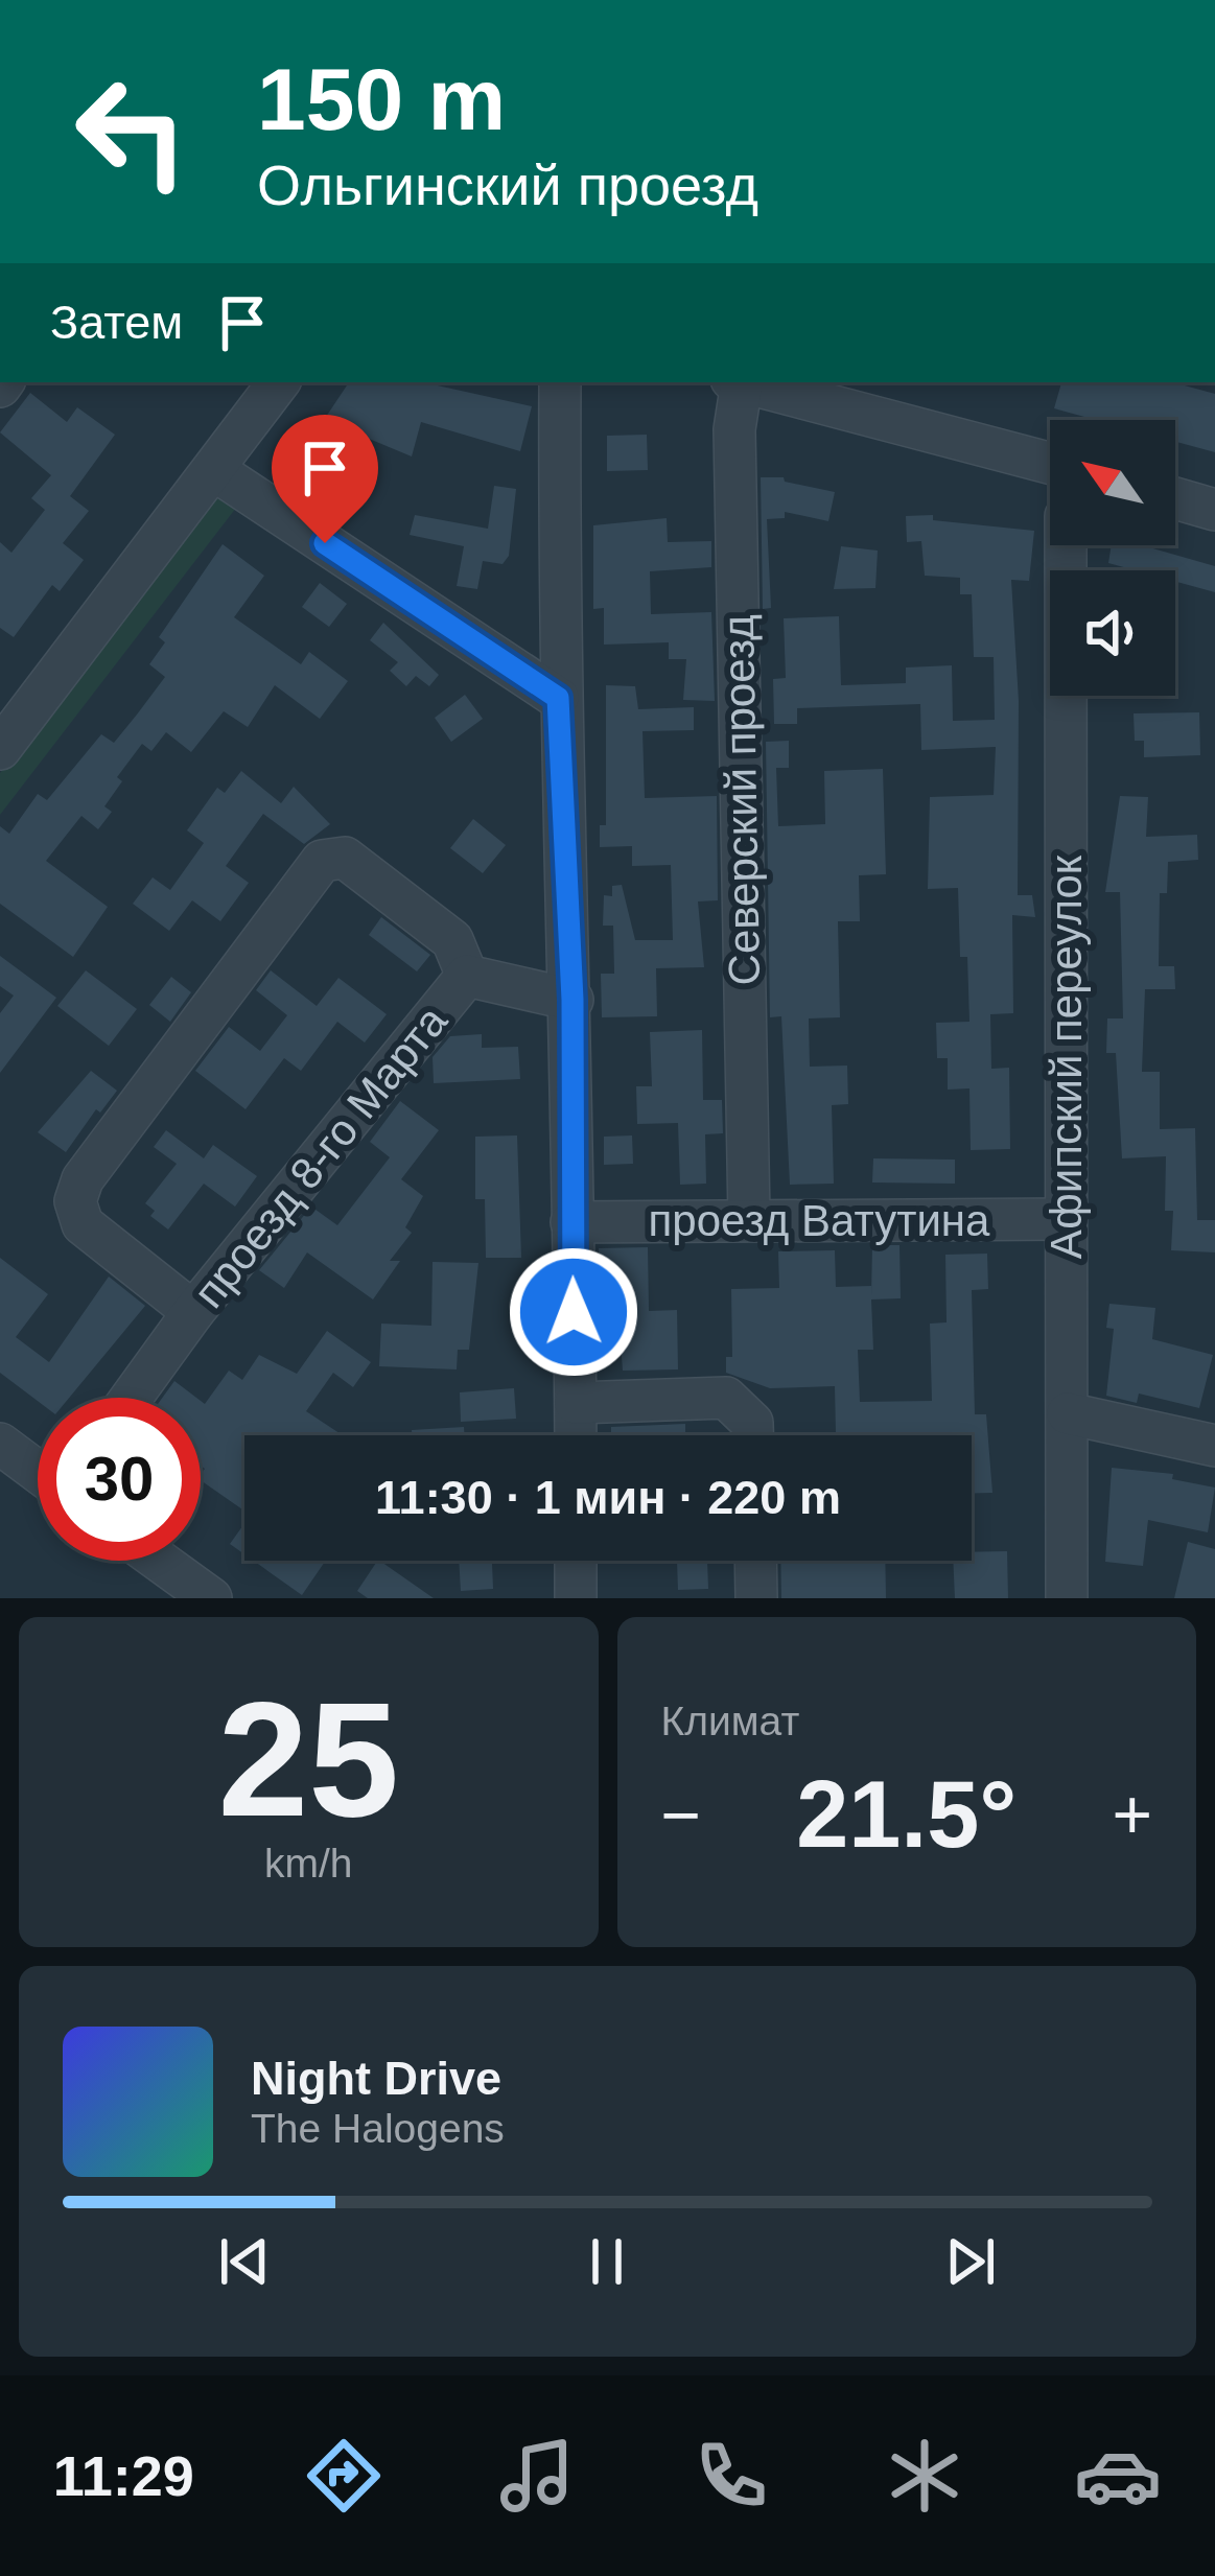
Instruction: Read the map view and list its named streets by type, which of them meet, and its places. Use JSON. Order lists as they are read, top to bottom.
{
  "streets": {
    "street": [
      "Северский проезд",
      "Афипский переулок",
      "проезд 8-го Марта",
      "проезд Ватутина"
    ]
  },
  "crossings": [
    ["Северский проезд", "проезд Ватутина"],
    ["Афипский переулок", "проезд Ватутина"]
  ],
  "north": "top left",
  "page": {
    "turn": ["150 m", "Ольгинский проезд"],
    "then": "Затем",
    "limit": "30",
    "trip": "11:30 · 1 мин · 220 m",
    "tile": [
      ["25", "km/h"],
      "Климат"
    ],
    "heat": ["−", "21.5°", "+"],
    "song": ["Night Drive", "The Halogens"],
    "tabs": "11:29"
  }
}
